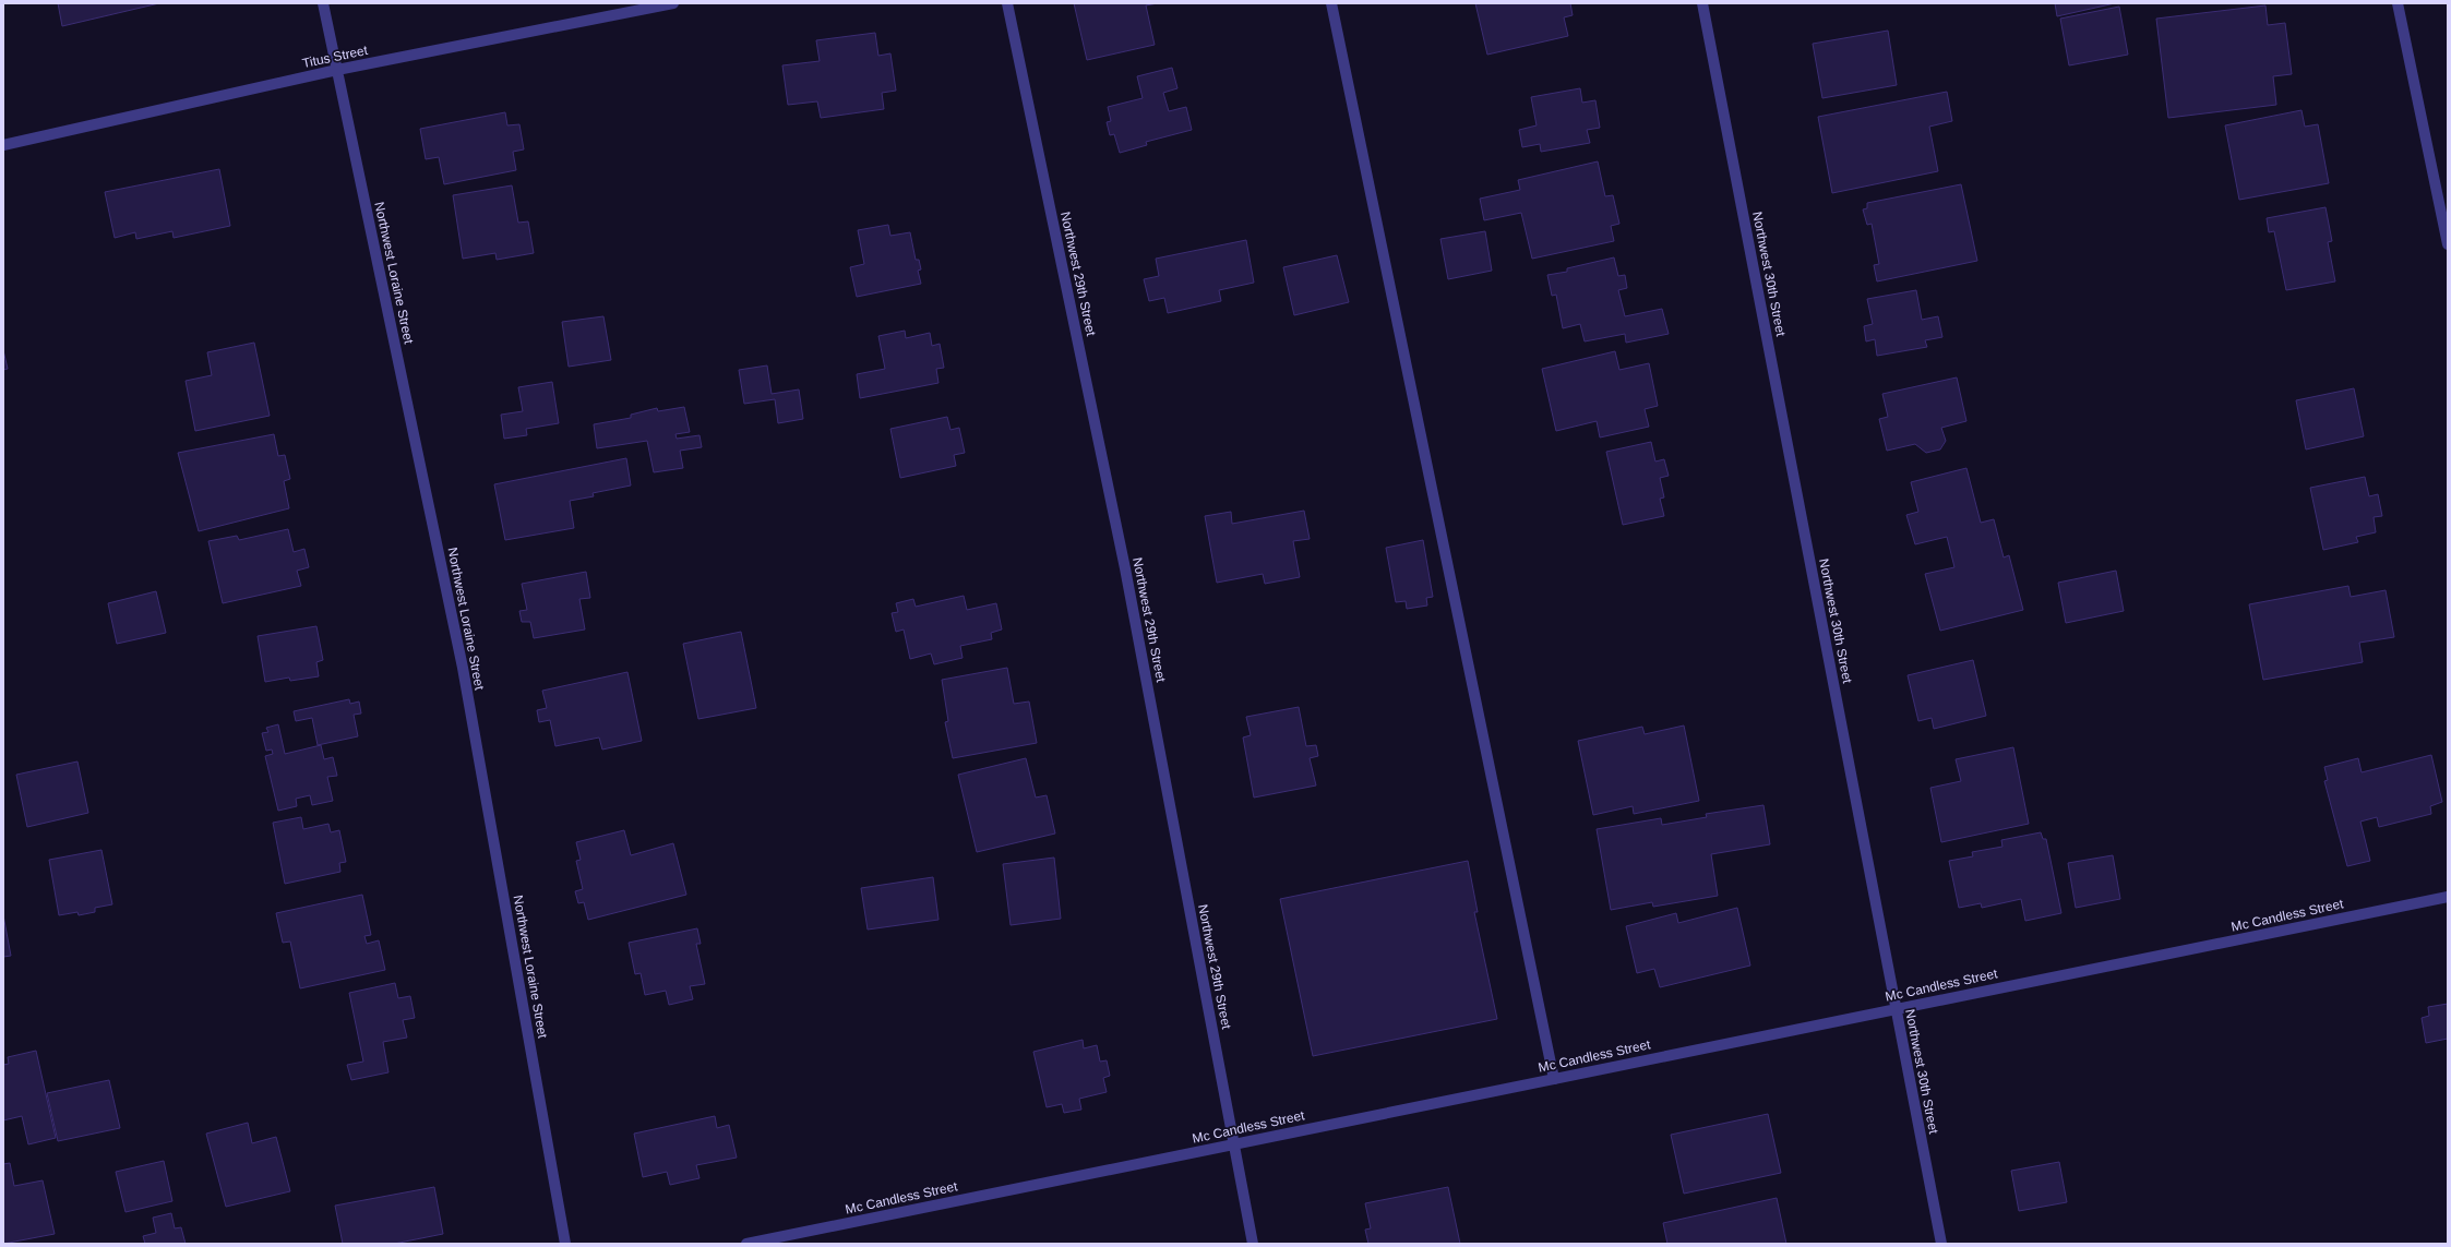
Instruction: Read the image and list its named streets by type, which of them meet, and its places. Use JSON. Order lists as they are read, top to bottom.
{
  "streets": {
    "street": [
      "Titus Street",
      "Northwest Loraine Street",
      "Northwest 29th Street",
      "Northwest 30th Street",
      "Mc Candless Street"
    ]
  },
  "crossings": [
    ["Titus Street", "Northwest Loraine Street"],
    ["Northwest 29th Street", "Mc Candless Street"],
    ["Northwest 30th Street", "Mc Candless Street"]
  ]
}
